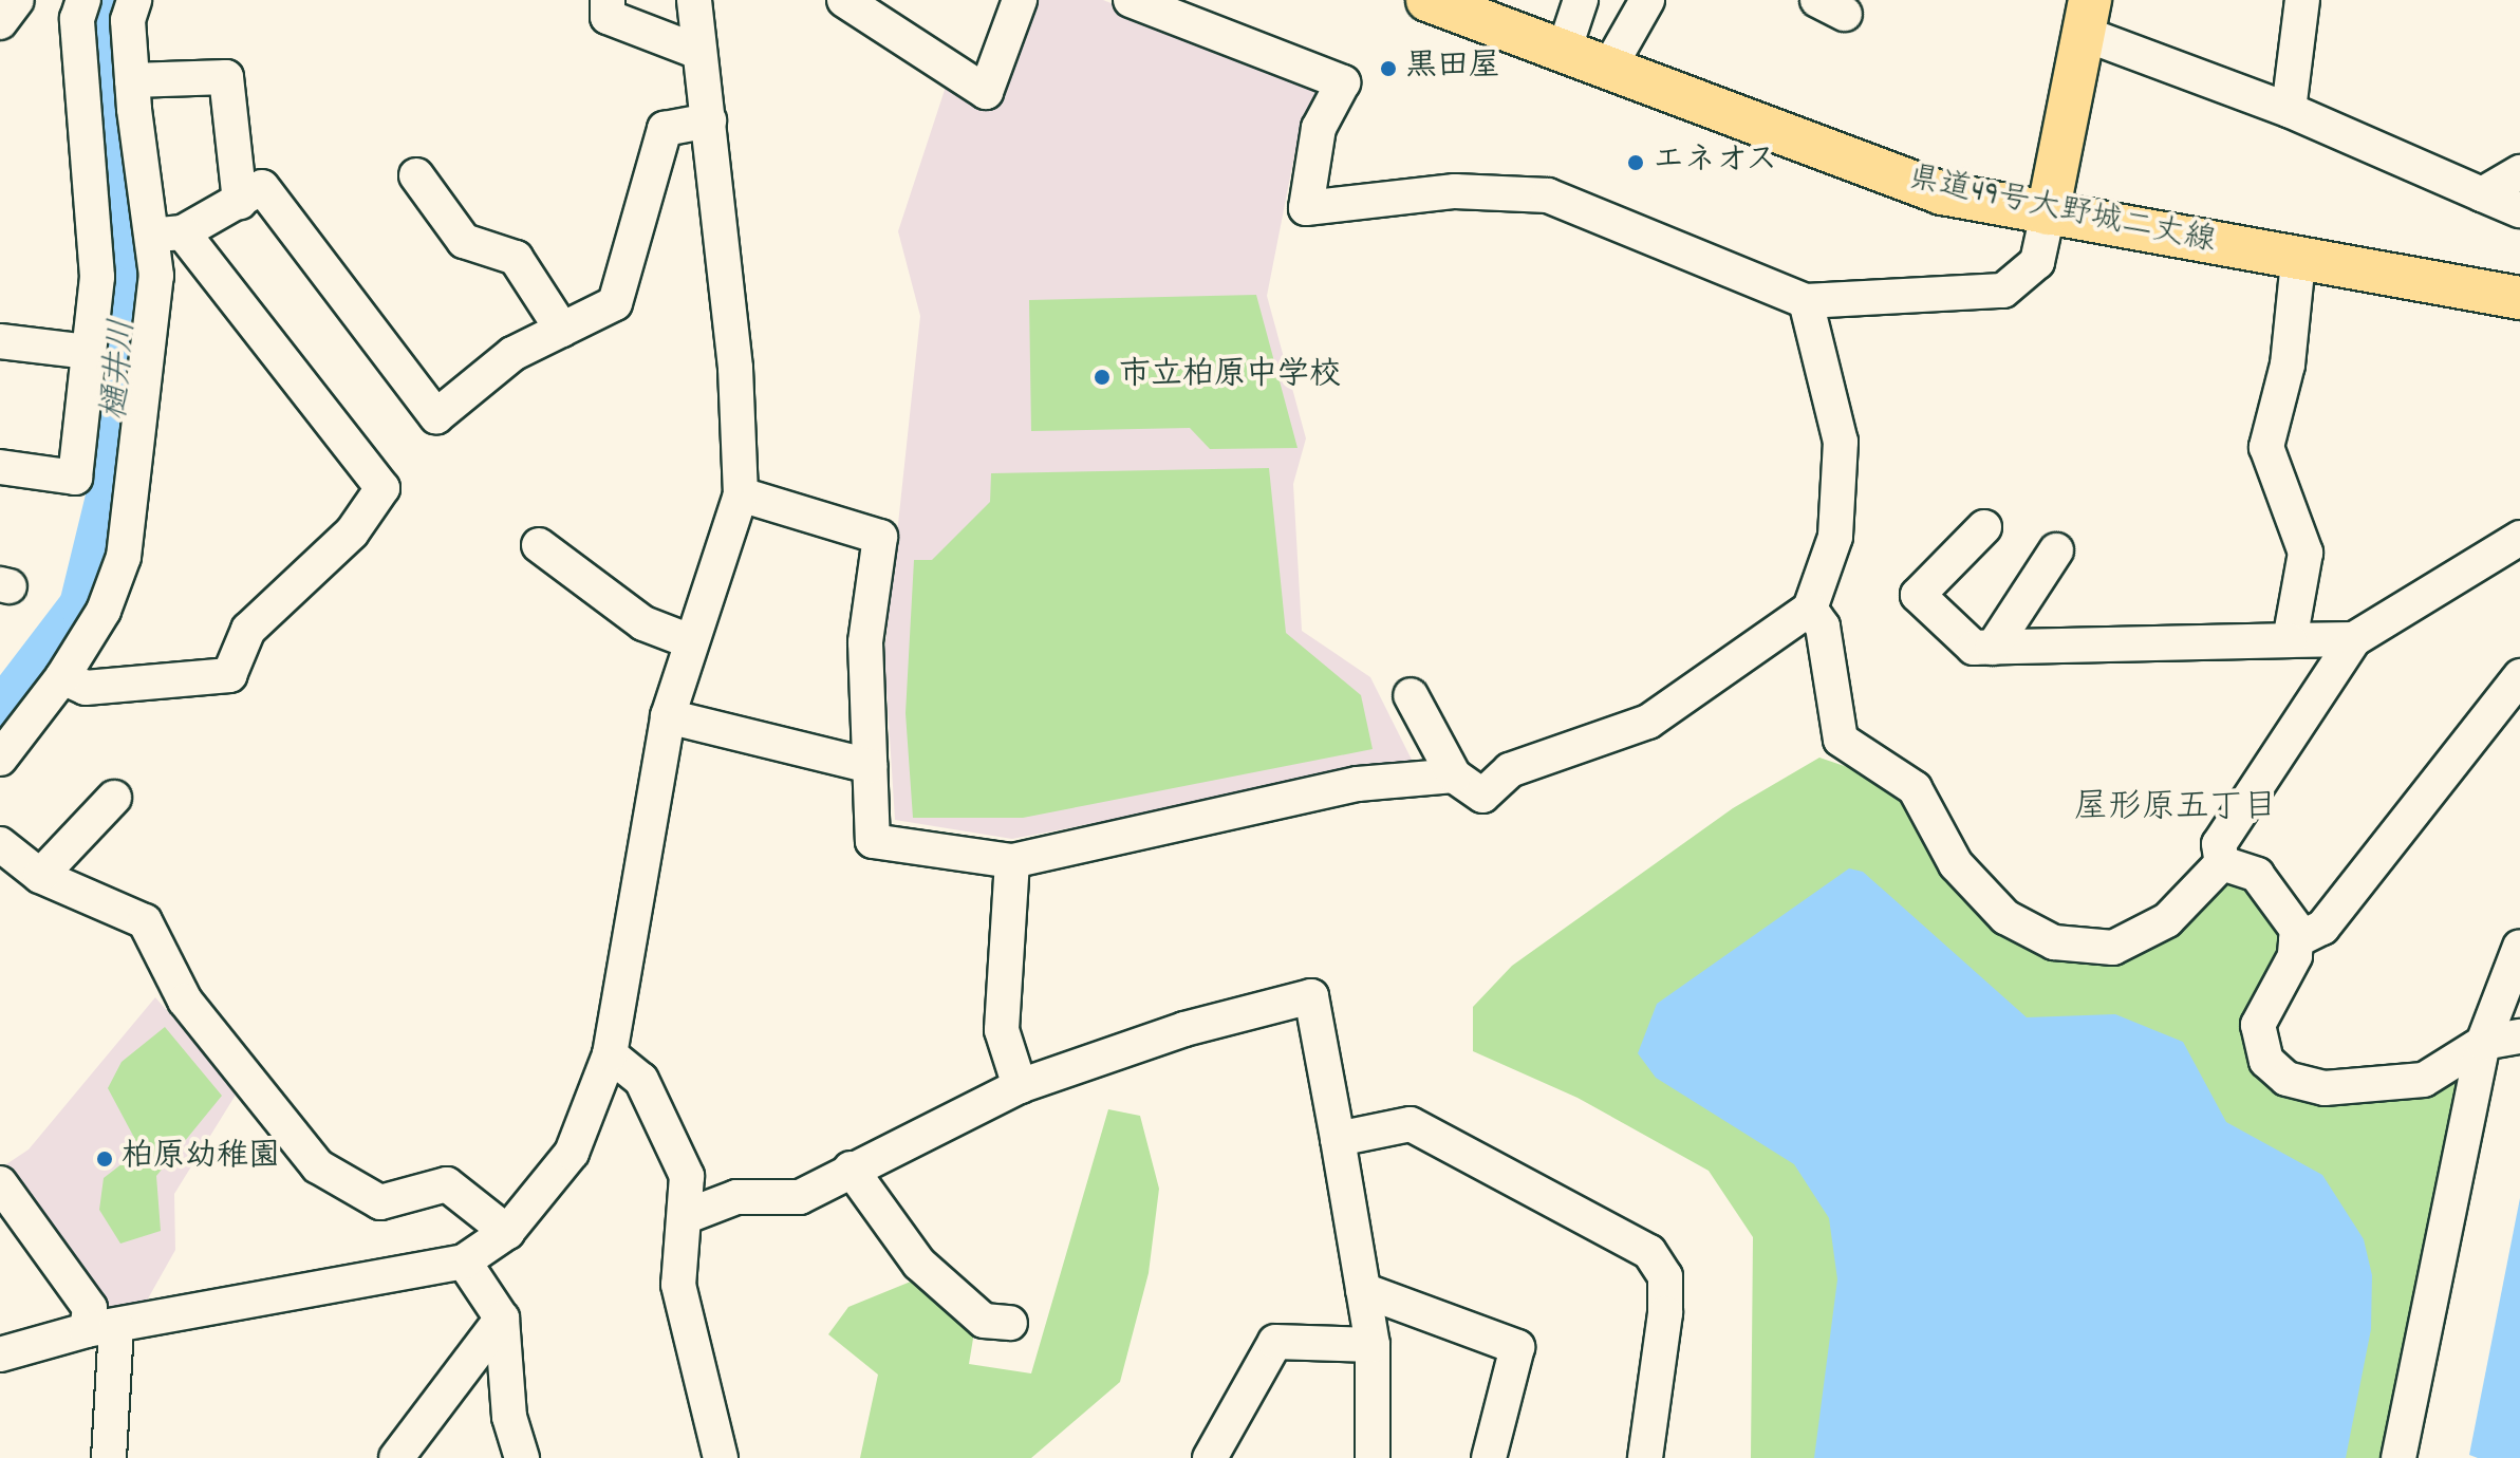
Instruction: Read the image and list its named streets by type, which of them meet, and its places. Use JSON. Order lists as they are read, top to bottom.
{
  "streets": {
    "main road": ["県道49号大野城二丈線"]
  },
  "districts": ["屋形原五丁目"],
  "water": ["樋井川"],
  "places": [
    "黒田屋",
    "エネオス",
    "市立柏原中学校",
    "柏原幼稚園"
  ]
}
